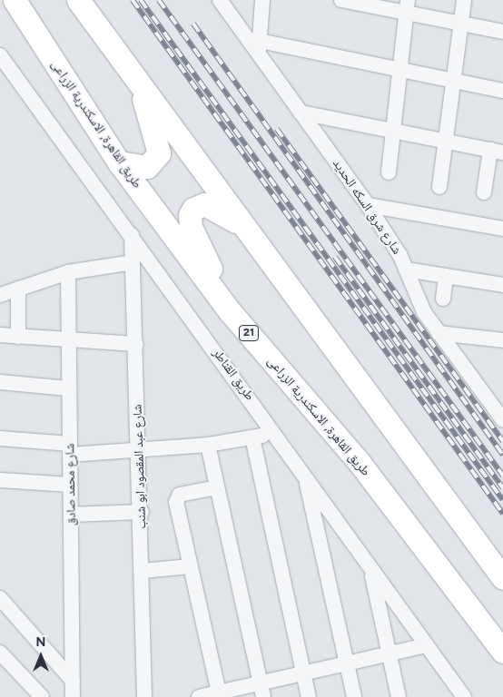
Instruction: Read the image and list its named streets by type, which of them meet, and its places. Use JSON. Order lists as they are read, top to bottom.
{
  "streets": {
    "highway": ["طريق القاهرة, الاسكندرية الزراعى", "21"],
    "street": [
      "شارع شرق السكه الحديد",
      "طريق القناطر",
      "شارع عبد المقصود ابو شنب",
      "شارع محمد صادق"
    ]
  },
  "crossings": [
    ["طريق القناطر", "شارع عبد المقصود ابو شنب"]
  ],
  "north": "top"
}
